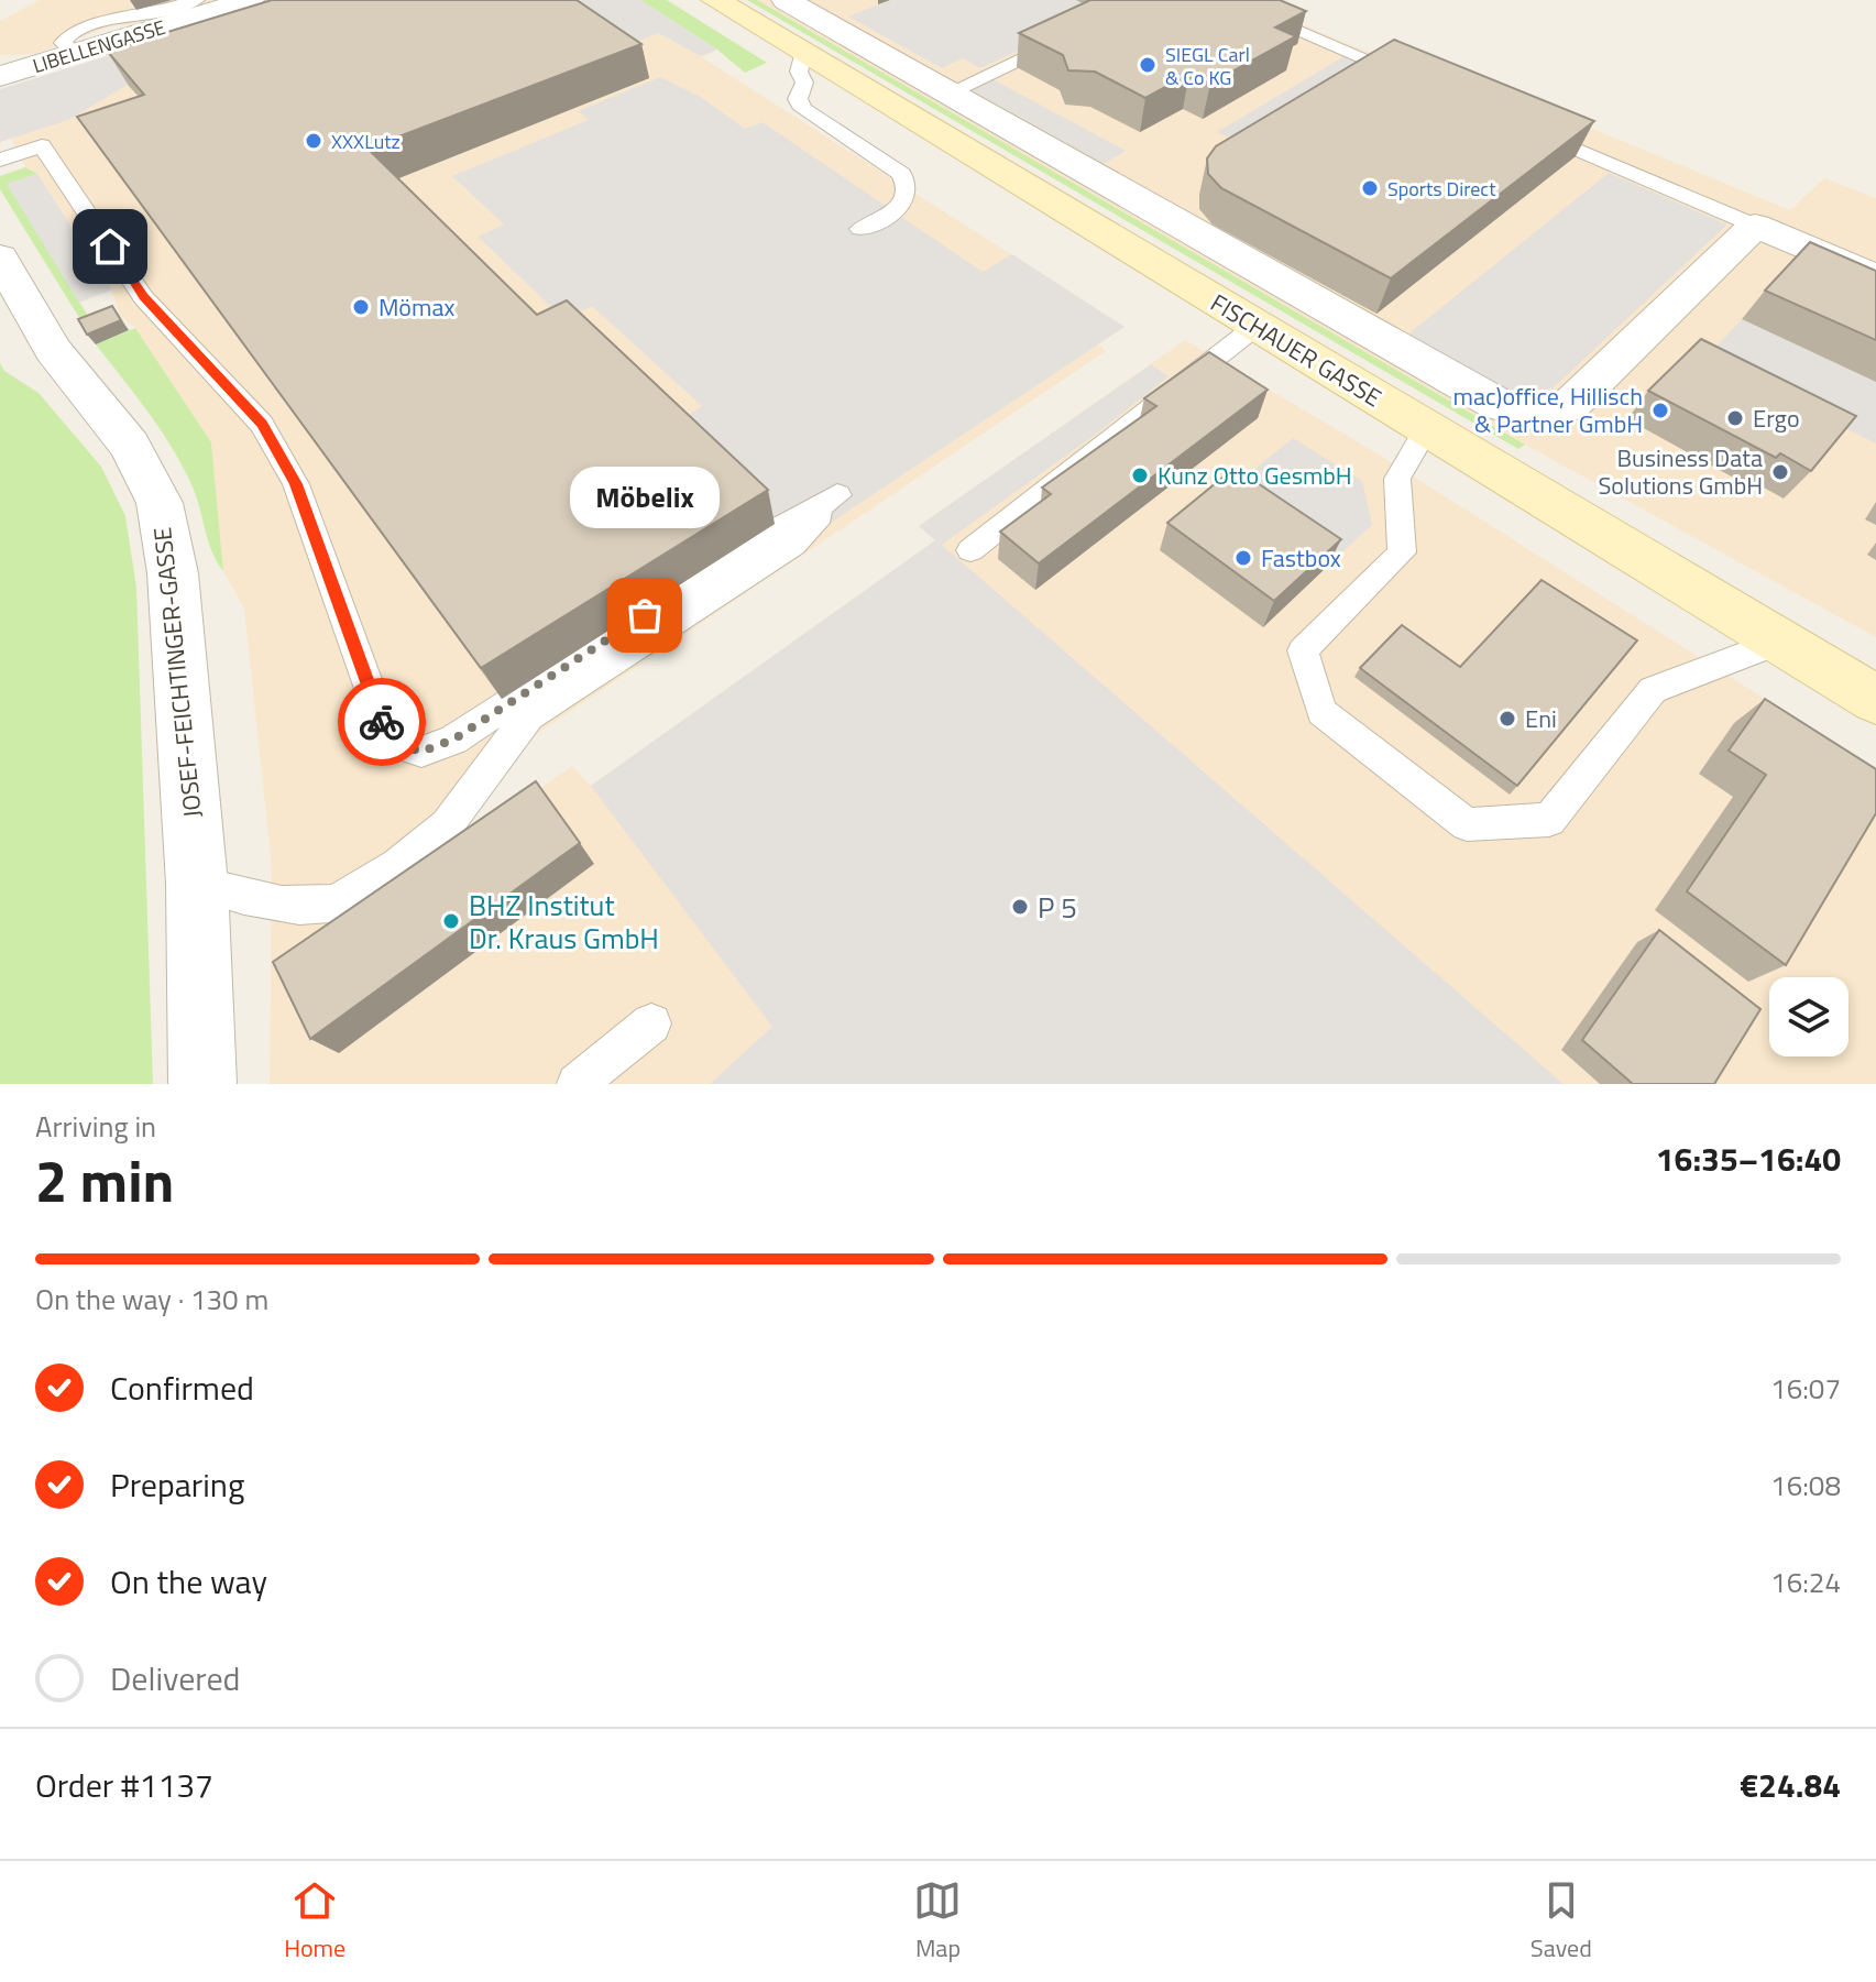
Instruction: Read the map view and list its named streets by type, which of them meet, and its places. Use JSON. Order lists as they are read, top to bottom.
{
  "streets": {
    "main road": ["FISCHAUER GASSE"],
    "street": ["LIBELLENGASSE", "JOSEF-FEICHTINGER-GASSE"]
  },
  "places": [
    "SIEGL Carl & Co KG",
    "XXXLutz",
    "Sports Direct",
    "Mömax",
    "mac)office, Hillisch & Partner GmbH",
    "Ergo",
    "Business Data Solutions GmbH",
    "Kunz Otto GesmbH",
    "Fastbox",
    "Möbelix",
    "Eni",
    "P 5",
    "BHZ Institut Dr. Kraus GmbH"
  ],
  "page": {
    "bubble": "Möbelix",
    "heading": ["2 min", "Arriving in", "16:35–16:40"],
    "panel": ["Order #1137", "€24.84"],
    "bar": "On the way · 130 m",
    "list": [
      ["Confirmed", "16:07"],
      ["Preparing", "16:08"],
      ["On the way", "16:24"],
      "Delivered"
    ],
    "tabs": ["Home", "Map", "Saved"]
  }
}
